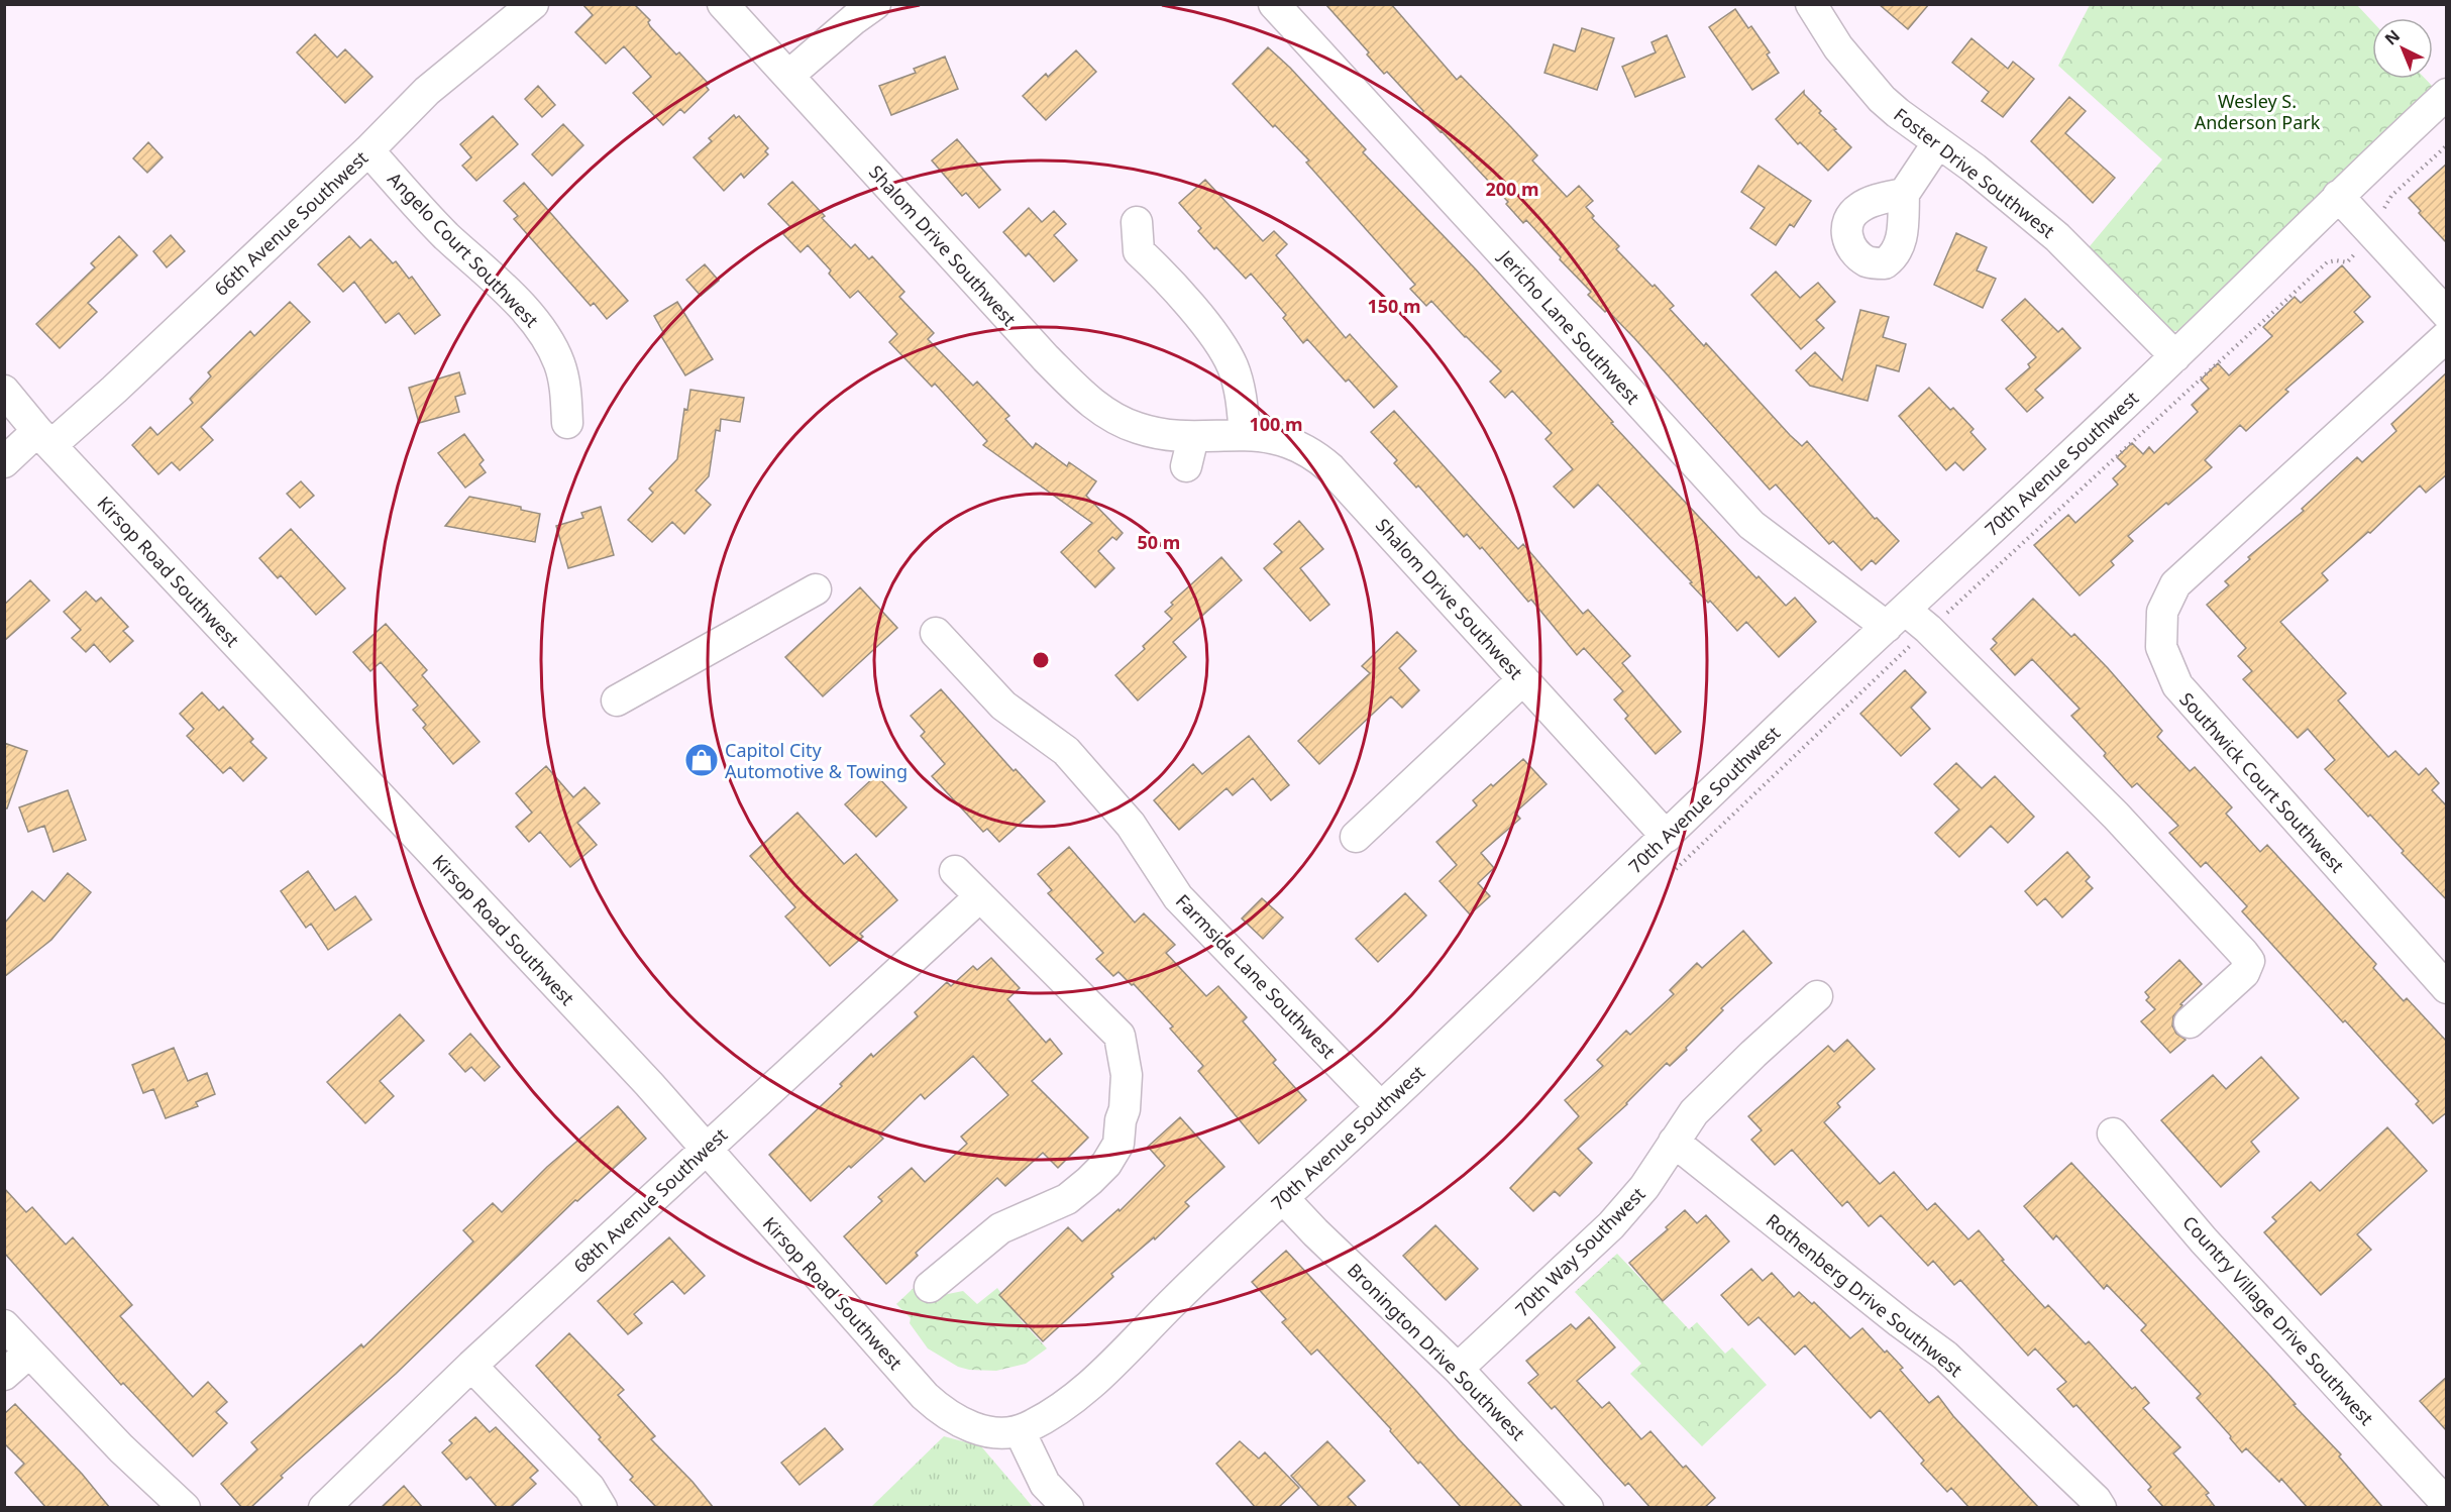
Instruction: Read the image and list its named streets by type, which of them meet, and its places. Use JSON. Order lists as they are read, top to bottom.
{
  "streets": {
    "street": [
      "Foster Drive Southwest",
      "66th Avenue Southwest",
      "Shalom Drive Southwest",
      "Angelo Court Southwest",
      "Jericho Lane Southwest",
      "70th Avenue Southwest",
      "Kirsop Road Southwest",
      "Southwick Court Southwest",
      "Farmside Lane Southwest",
      "68th Avenue Southwest",
      "70th Way Southwest",
      "Rothenberg Drive Southwest",
      "Country Village Drive Southwest",
      "Bronington Drive Southwest"
    ]
  },
  "crossings": [
    ["Foster Drive Southwest", "70th Avenue Southwest"],
    ["66th Avenue Southwest", "Angelo Court Southwest"],
    ["66th Avenue Southwest", "Kirsop Road Southwest"],
    ["Shalom Drive Southwest", "70th Avenue Southwest"],
    ["Jericho Lane Southwest", "70th Avenue Southwest"],
    ["70th Avenue Southwest", "Kirsop Road Southwest"],
    ["70th Avenue Southwest", "Farmside Lane Southwest"],
    ["70th Avenue Southwest", "Bronington Drive Southwest"],
    ["Kirsop Road Southwest", "68th Avenue Southwest"],
    ["70th Way Southwest", "Rothenberg Drive Southwest"],
    ["70th Way Southwest", "Bronington Drive Southwest"]
  ],
  "parks": ["Wesley S. Anderson Park"],
  "places": {
    "shop": ["Capitol City Automotive & Towing"]
  },
  "north": "top left",
  "rings": [
    "200 m",
    "150 m",
    "100 m",
    "50 m"
  ]
}
